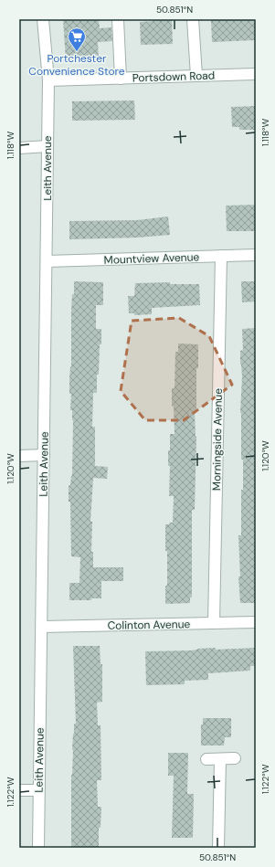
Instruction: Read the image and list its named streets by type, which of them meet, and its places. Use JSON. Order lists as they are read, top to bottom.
{
  "streets": {
    "street": [
      "Portsdown Road",
      "Leith Avenue",
      "Mountview Avenue",
      "Morningside Avenue",
      "Colinton Avenue"
    ]
  },
  "crossings": [
    ["Portsdown Road", "Leith Avenue"],
    ["Leith Avenue", "Mountview Avenue"],
    ["Leith Avenue", "Colinton Avenue"],
    ["Mountview Avenue", "Morningside Avenue"],
    ["Morningside Avenue", "Colinton Avenue"]
  ],
  "places": {
    "supermarket": ["Portchester Convenience Store"]
  },
  "coordinates": [
    "50.851°N",
    "1.118°W",
    "1.120°W",
    "1.122°W"
  ]
}
